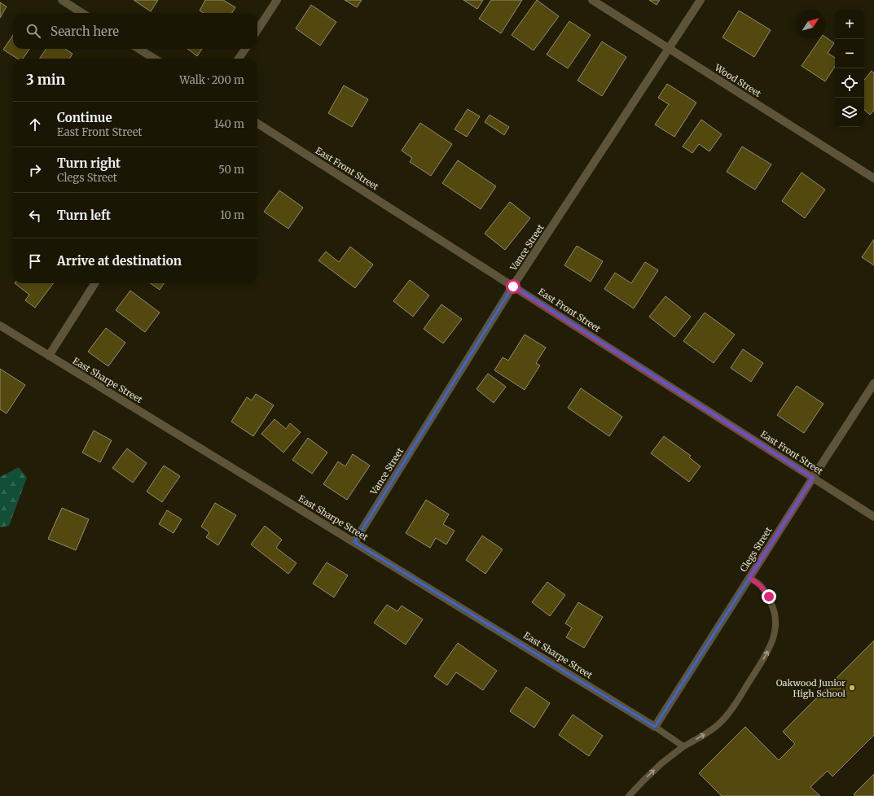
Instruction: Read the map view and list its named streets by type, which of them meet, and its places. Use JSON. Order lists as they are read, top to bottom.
{
  "streets": {
    "street": [
      "Wood Street",
      "East Front Street",
      "Vance Street",
      "East Sharpe Street",
      "Clegs Street"
    ]
  },
  "crossings": [
    ["Wood Street", "Vance Street"],
    ["East Front Street", "Vance Street"],
    ["East Front Street", "Clegs Street"],
    ["Vance Street", "East Sharpe Street"],
    ["East Sharpe Street", "Clegs Street"]
  ],
  "places": ["Oakwood Junior High School"],
  "north": "top right",
  "page": {
    "map_buttons": ["+", "−"],
    "search": "Search here",
    "heading": ["3 min", "Walk · 200 m"],
    "list": [
      ["Continue", "East Front Street", "140 m"],
      ["Turn right", "Clegs Street", "50 m"],
      ["Turn left", "10 m"],
      "Arrive at destination"
    ]
  }
}
